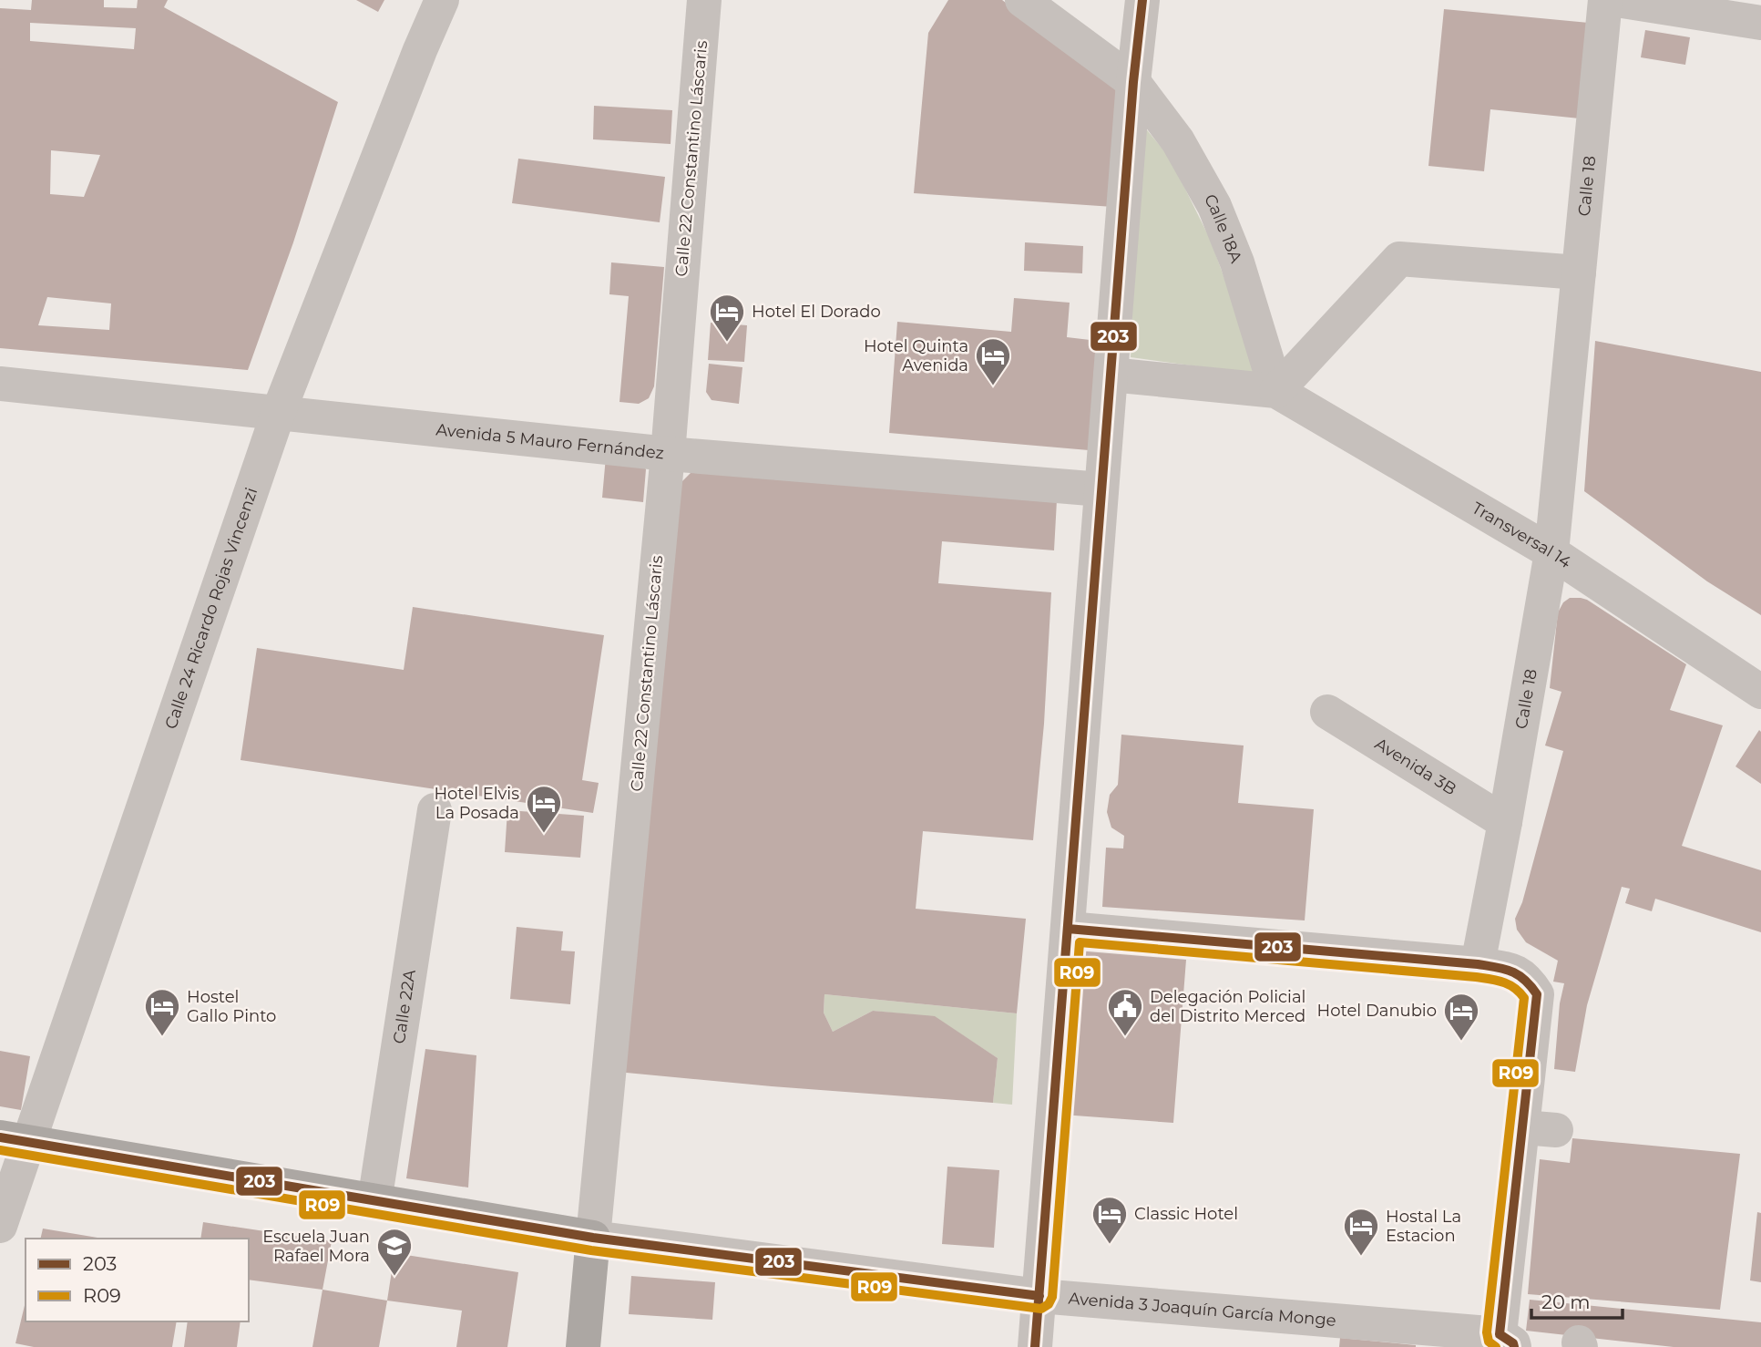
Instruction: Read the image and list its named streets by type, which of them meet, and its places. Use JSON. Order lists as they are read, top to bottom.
{
  "streets": {
    "highway": ["Calle 22 Constantino Láscaris", "Avenida 3 Joaquín García Monge"],
    "street": [
      "Calle 18",
      "Calle 18A",
      "Avenida 5 Mauro Fernández",
      "Transversal 14",
      "Calle 24 Ricardo Rojas Vincenzi",
      "Avenida 3B",
      "Calle 22A"
    ]
  },
  "crossings": [
    ["Calle 22 Constantino Láscaris", "Avenida 5 Mauro Fernández"],
    ["Calle 22 Constantino Láscaris", "Avenida 3 Joaquín García Monge"],
    ["Calle 18", "Transversal 14"],
    ["Calle 18", "Avenida 3B"],
    ["Calle 18A", "Transversal 14"],
    ["Avenida 5 Mauro Fernández", "Calle 24 Ricardo Rojas Vincenzi"],
    ["Calle 24 Ricardo Rojas Vincenzi", "Avenida 3 Joaquín García Monge"],
    ["Calle 22A", "Avenida 3 Joaquín García Monge"]
  ],
  "places": {
    "hotel": [
      "Hotel El Dorado",
      "Hotel Quinta Avenida",
      "Hotel Elvis La Posada",
      "Hostel Gallo Pinto",
      "Hotel Danubio",
      "Classic Hotel",
      "Hostal La Estacion"
    ],
    "public building": ["Delegación Policial del Distrito Merced"],
    "school or university": ["Escuela Juan Rafael Mora"]
  },
  "lines": ["transit line 203", "transit line R09"],
  "legend": ["203", "R09"],
  "scale_bar": "20 m"
}
